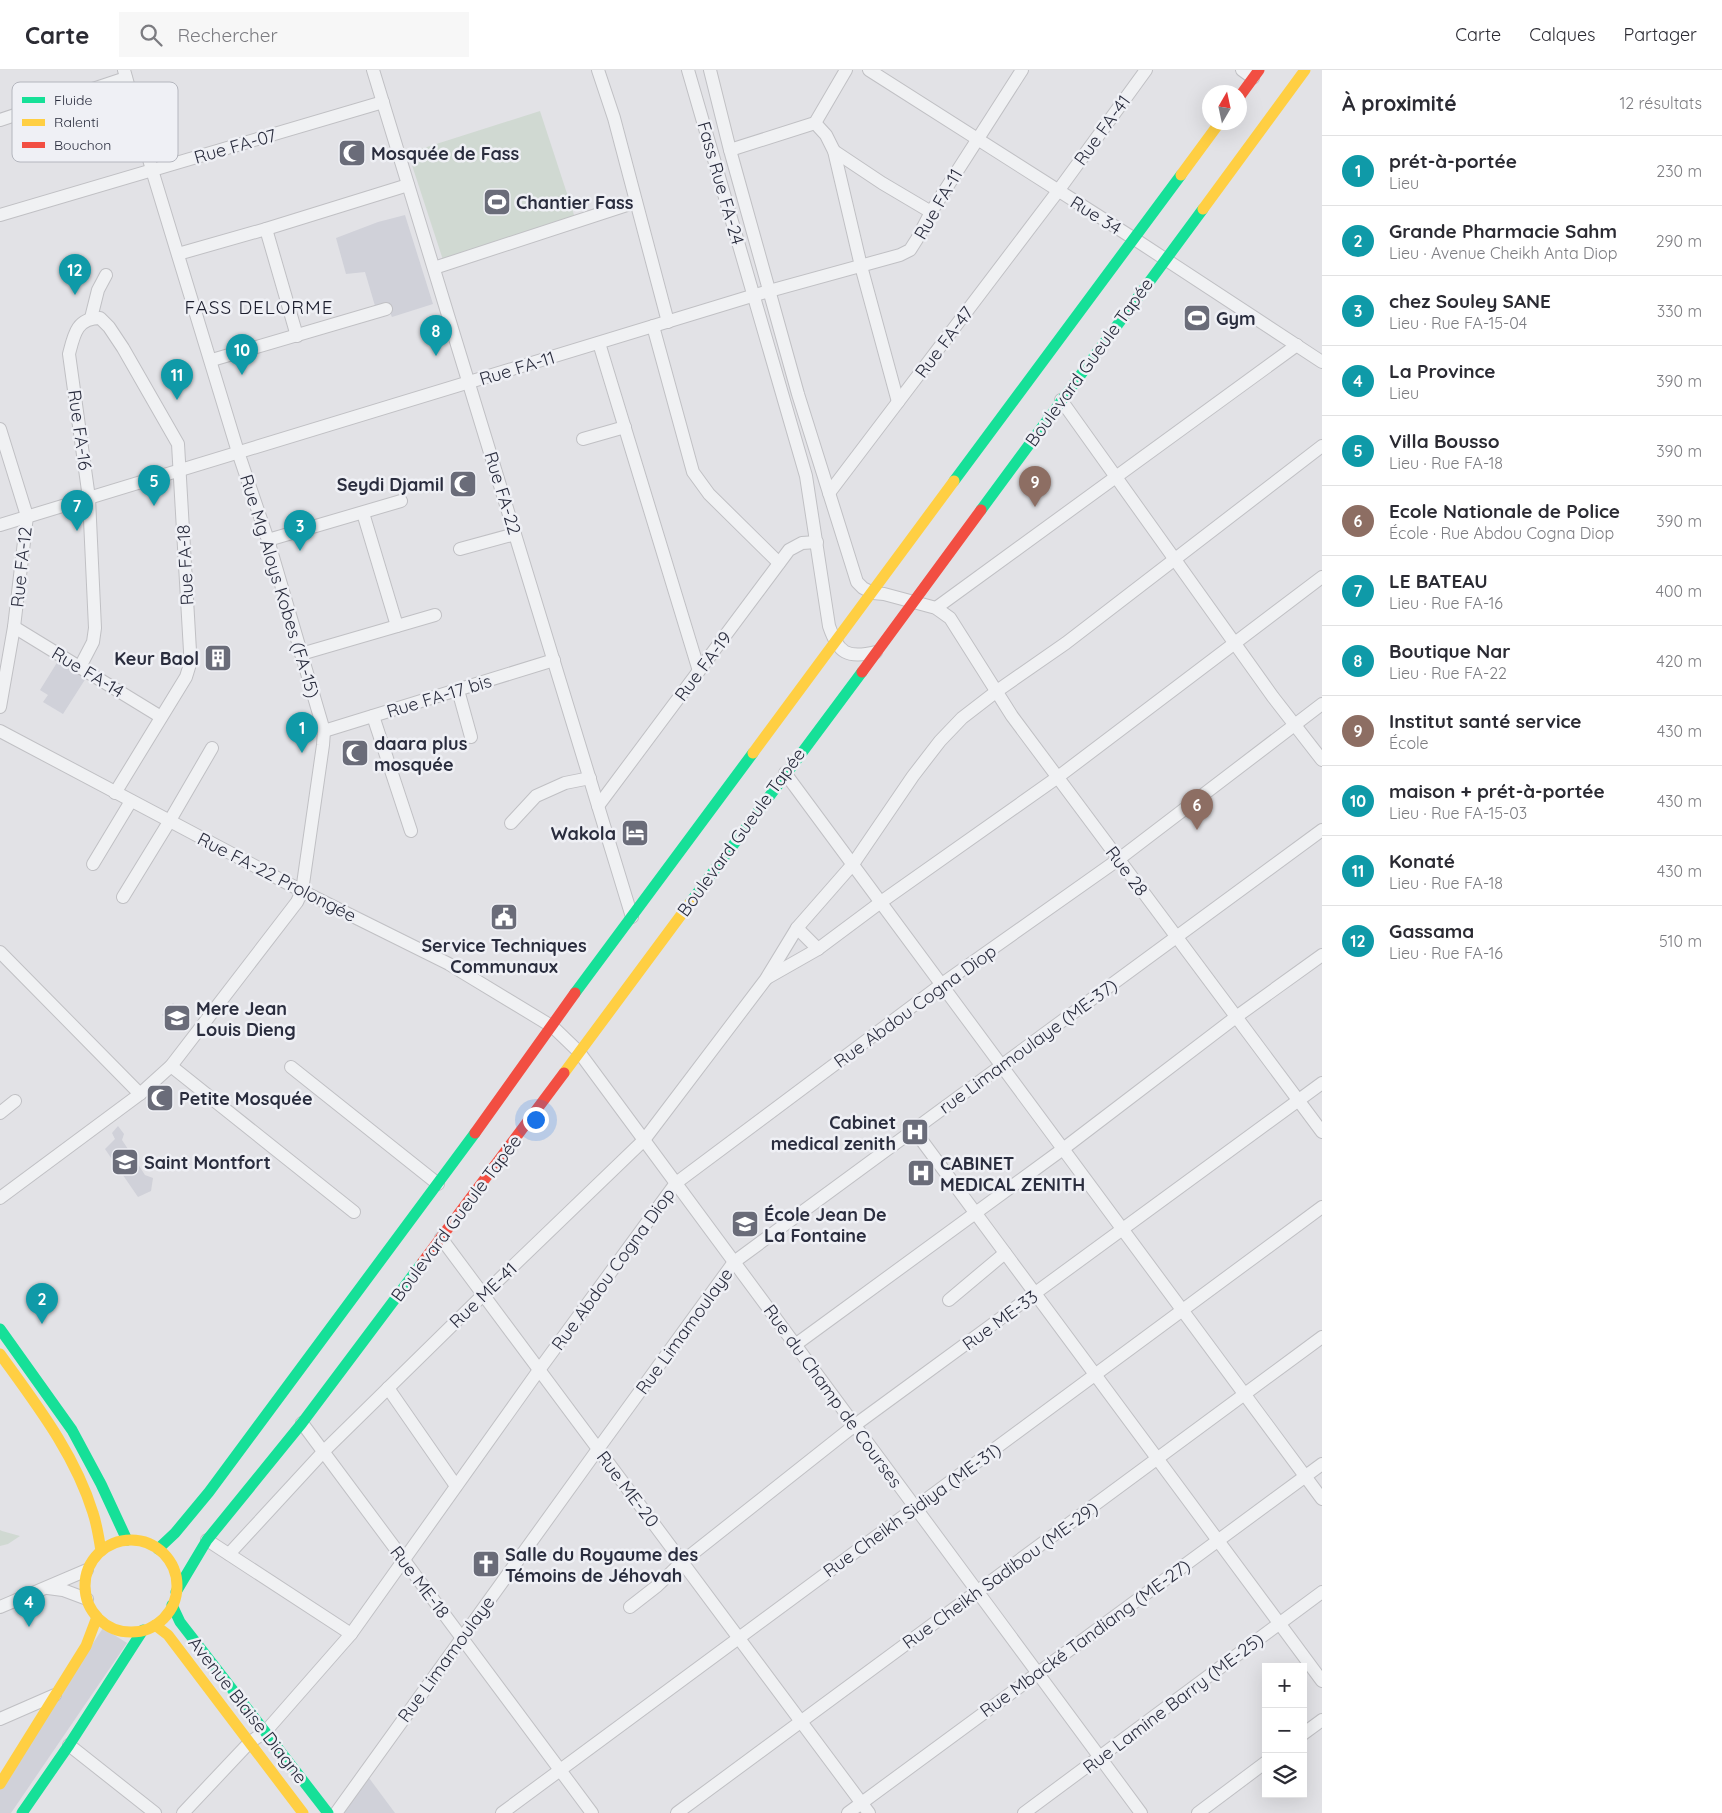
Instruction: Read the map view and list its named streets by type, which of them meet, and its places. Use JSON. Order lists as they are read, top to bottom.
{
  "streets": {
    "street": [
      "Rue FA-41",
      "Rue FA-07",
      "Fass Rue FA-24",
      "Rue FA-11",
      "Rue 34",
      "Rue FA-47",
      "Boulevard Gueule Tapée",
      "Rue FA-16",
      "Rue FA-22",
      "Rue FA-18",
      "Rue FA-12",
      "Rue Mg Aloys Kobes (FA-15)",
      "Rue FA-19",
      "Rue FA-14",
      "Rue FA-17 bis",
      "Rue 28",
      "Rue FA-22 Prolongée",
      "Rue Abdou Cogna Diop",
      "rue Limamoulaye (ME-37)",
      "Rue ME-41",
      "Rue ME-33",
      "Rue Limamoulaye",
      "Rue du Champ de Courses",
      "Rue ME-20",
      "Rue Cheikh Sidiya (ME-31)",
      "Rue Cheikh Sadibou (ME-29)",
      "Rue ME-18",
      "Rue Mbacké Tandiang (ME-27)",
      "Rue Lamine Barry (ME-25)",
      "Avenue Blaise Diagne"
    ]
  },
  "crossings": [
    ["Rue FA-41", "Rue 34"],
    ["Rue FA-41", "Rue FA-47"],
    ["Rue FA-07", "Rue FA-22"],
    ["Rue FA-07", "Rue Mg Aloys Kobes (FA-15)"],
    ["Fass Rue FA-24", "Rue FA-11"],
    ["Fass Rue FA-24", "Boulevard Gueule Tapée"],
    ["Fass Rue FA-24", "Rue FA-19"],
    ["Rue FA-11", "Rue 34"],
    ["Rue FA-11", "Rue FA-16"],
    ["Rue FA-11", "Rue FA-22"],
    ["Rue FA-11", "Rue FA-18"],
    ["Rue FA-11", "Rue FA-12"],
    ["Rue FA-11", "Rue Mg Aloys Kobes (FA-15)"],
    ["Rue 34", "Rue FA-47"],
    ["Rue 34", "Boulevard Gueule Tapée"],
    ["Boulevard Gueule Tapée", "Rue FA-22"],
    ["Boulevard Gueule Tapée", "Rue FA-22 Prolongée"],
    ["Boulevard Gueule Tapée", "Rue du Champ de Courses"],
    ["Boulevard Gueule Tapée", "Rue ME-20"],
    ["Boulevard Gueule Tapée", "Rue ME-18"],
    ["Boulevard Gueule Tapée", "Avenue Blaise Diagne"],
    ["Rue FA-16", "Rue FA-18"],
    ["Rue FA-16", "Rue FA-14"],
    ["Rue FA-22", "Rue FA-19"],
    ["Rue FA-22", "Rue FA-17 bis"],
    ["Rue FA-18", "Rue FA-14"],
    ["Rue FA-18", "Rue FA-22 Prolongée"],
    ["Rue FA-12", "Rue FA-14"],
    ["Rue Mg Aloys Kobes (FA-15)", "Rue FA-17 bis"],
    ["Rue Mg Aloys Kobes (FA-15)", "Rue FA-22 Prolongée"],
    ["Rue 28", "Rue Abdou Cogna Diop"],
    ["Rue 28", "rue Limamoulaye (ME-37)"],
    ["Rue 28", "Rue ME-41"],
    ["Rue 28", "Rue ME-33"],
    ["Rue Abdou Cogna Diop", "Rue du Champ de Courses"],
    ["Rue Abdou Cogna Diop", "Rue ME-20"],
    ["Rue Abdou Cogna Diop", "Rue ME-18"],
    ["Rue Abdou Cogna Diop", "Avenue Blaise Diagne"],
    ["rue Limamoulaye (ME-37)", "Rue Limamoulaye"],
    ["rue Limamoulaye (ME-37)", "Rue du Champ de Courses"],
    ["Rue ME-41", "Rue du Champ de Courses"],
    ["Rue ME-41", "Rue ME-20"],
    ["Rue ME-41", "Rue ME-18"],
    ["Rue ME-33", "Rue du Champ de Courses"],
    ["Rue ME-33", "Rue ME-20"],
    ["Rue Limamoulaye", "Rue du Champ de Courses"],
    ["Rue Limamoulaye", "Rue ME-20"],
    ["Rue Limamoulaye", "Rue ME-18"],
    ["Rue du Champ de Courses", "Rue Cheikh Sidiya (ME-31)"],
    ["Rue du Champ de Courses", "Rue Cheikh Sadibou (ME-29)"],
    ["Rue du Champ de Courses", "Rue Mbacké Tandiang (ME-27)"],
    ["Rue du Champ de Courses", "Rue Lamine Barry (ME-25)"],
    ["Rue ME-20", "Rue Cheikh Sidiya (ME-31)"],
    ["Rue ME-20", "Rue Cheikh Sadibou (ME-29)"],
    ["Rue ME-20", "Rue Mbacké Tandiang (ME-27)"],
    ["Rue Cheikh Sidiya (ME-31)", "Rue ME-18"]
  ],
  "districts": ["FASS DELORME"],
  "places": {
    "mosque": [
      "Mosquée de Fass",
      "Seydi Djamil",
      "daara plus mosquée",
      "Petite Mosquée"
    ],
    "sports": ["Chantier Fass", "Gym"],
    "building": ["Keur Baol"],
    "hotel": ["Wakola"],
    "public building": ["Service Techniques Communaux"],
    "school or university": ["Mere Jean Louis Dieng", "Saint Montfort", "École Jean De La Fontaine"],
    "hospital": ["Cabinet medical zenith", "CABINET MEDICAL ZENITH"],
    "church": ["Salle du Royaume des Témoins de Jéhovah"]
  },
  "legend": ["Fluide", "Ralenti", "Bouchon"],
  "north": "top",
  "page": {
    "header": "Carte",
    "search": "Rechercher",
    "nav": ["Carte", "Calques", "Partager"],
    "heading": ["À proximité", "12 résultats"],
    "list": [
      {
        "mark": "1",
        "name": "prét-à-portée",
        "note": "Lieu",
        "value": "230 m"
      },
      {
        "mark": "2",
        "name": "Grande Pharmacie Sahm",
        "note": "Lieu · Avenue Cheikh Anta Diop",
        "value": "290 m"
      },
      {
        "mark": "3",
        "name": "chez Souley SANE",
        "note": "Lieu · Rue FA-15-04",
        "value": "330 m"
      },
      {
        "mark": "4",
        "name": "La Province",
        "note": "Lieu",
        "value": "390 m"
      },
      {
        "mark": "5",
        "name": "Villa Bousso",
        "note": "Lieu · Rue FA-18",
        "value": "390 m"
      },
      {
        "mark": "6",
        "name": "Ecole Nationale de Police",
        "note": "École · Rue Abdou Cogna Diop",
        "value": "390 m"
      },
      {
        "mark": "7",
        "name": "LE BATEAU",
        "note": "Lieu · Rue FA-16",
        "value": "400 m"
      },
      {
        "mark": "8",
        "name": "Boutique Nar",
        "note": "Lieu · Rue FA-22",
        "value": "420 m"
      },
      {
        "mark": "9",
        "name": "Institut santé service",
        "note": "École",
        "value": "430 m"
      },
      {
        "mark": "10",
        "name": "maison + prét-à-portée",
        "note": "Lieu · Rue FA-15-03",
        "value": "430 m"
      },
      {
        "mark": "11",
        "name": "Konaté",
        "note": "Lieu · Rue FA-18",
        "value": "430 m"
      },
      {
        "mark": "12",
        "name": "Gassama",
        "note": "Lieu · Rue FA-16",
        "value": "510 m"
      }
    ],
    "pins": [
      "12",
      "8",
      "10",
      "11",
      "5",
      "9",
      "7",
      "3",
      "1",
      "6",
      "2",
      "4"
    ],
    "map_buttons": ["+", "−"]
  }
}
